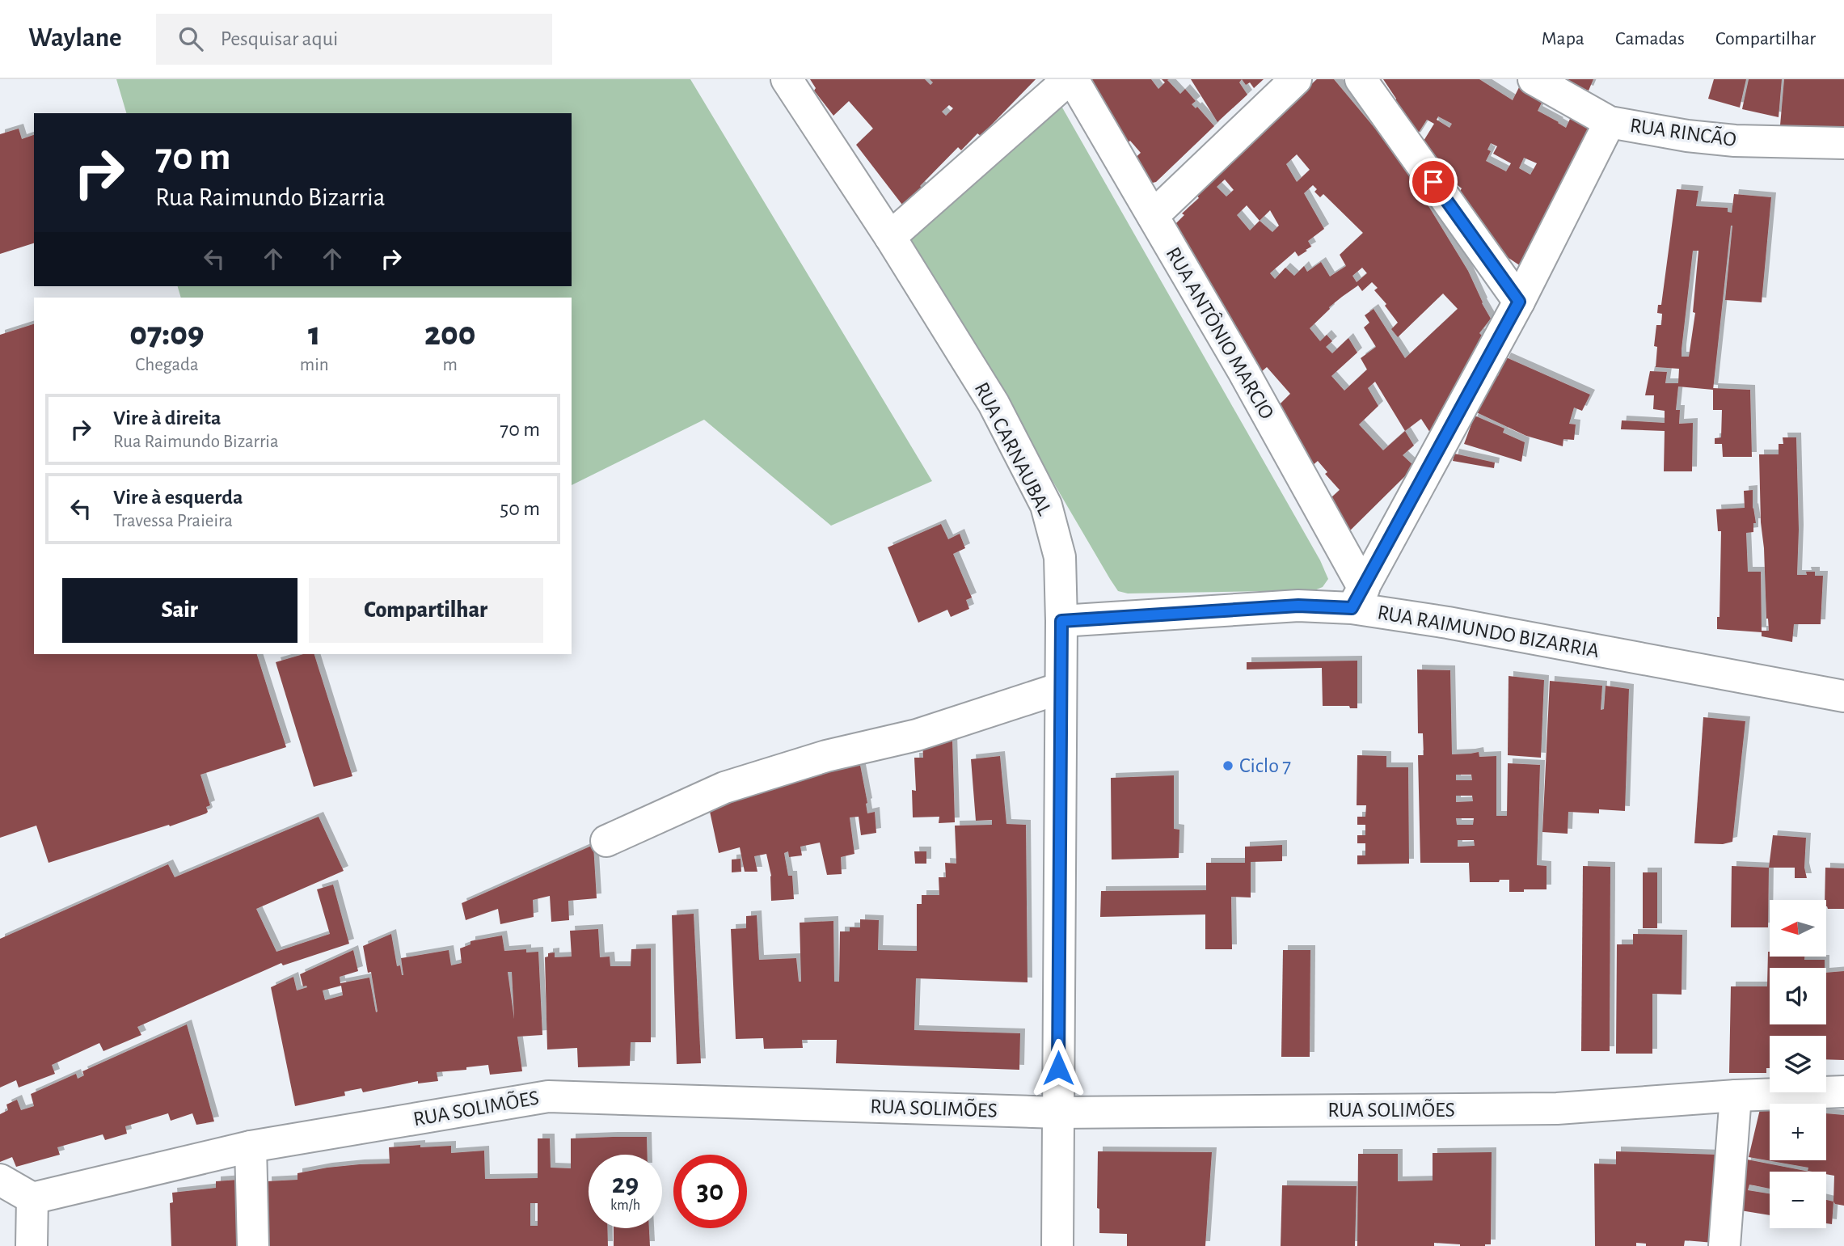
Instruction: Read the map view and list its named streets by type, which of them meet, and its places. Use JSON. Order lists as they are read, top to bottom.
{
  "streets": {
    "street": [
      "RUA RINCÃO",
      "RUA ANTÔNIO MARCIO",
      "RUA CARNAUBAL",
      "RUA RAIMUNDO BIZARRIA",
      "RUA SOLIMÕES"
    ]
  },
  "crossings": [
    ["RUA ANTÔNIO MARCIO", "RUA RAIMUNDO BIZARRIA"],
    ["RUA CARNAUBAL", "RUA RAIMUNDO BIZARRIA"],
    ["RUA CARNAUBAL", "RUA SOLIMÕES"]
  ],
  "places": ["Ciclo 7"],
  "north": "left",
  "page": {
    "header": "Waylane",
    "search": "Pesquisar aqui",
    "nav": ["Mapa", "Camadas", "Compartilhar"],
    "turn": ["70 m", "Rua Raimundo Bizarria"],
    "eta": [
      "07:09",
      "Chegada",
      "1",
      "min",
      "200",
      "m"
    ],
    "list": [
      {
        "name": "Vire à direita",
        "note": "Rua Raimundo Bizarria",
        "value": "70 m"
      },
      {
        "name": "Vire à esquerda",
        "note": "Travessa Praieira",
        "value": "50 m"
      }
    ],
    "buttons": ["Sair", "Compartilhar"],
    "map_buttons": ["+", "−"],
    "speed": "29 km/h",
    "limit": "30"
  }
}
